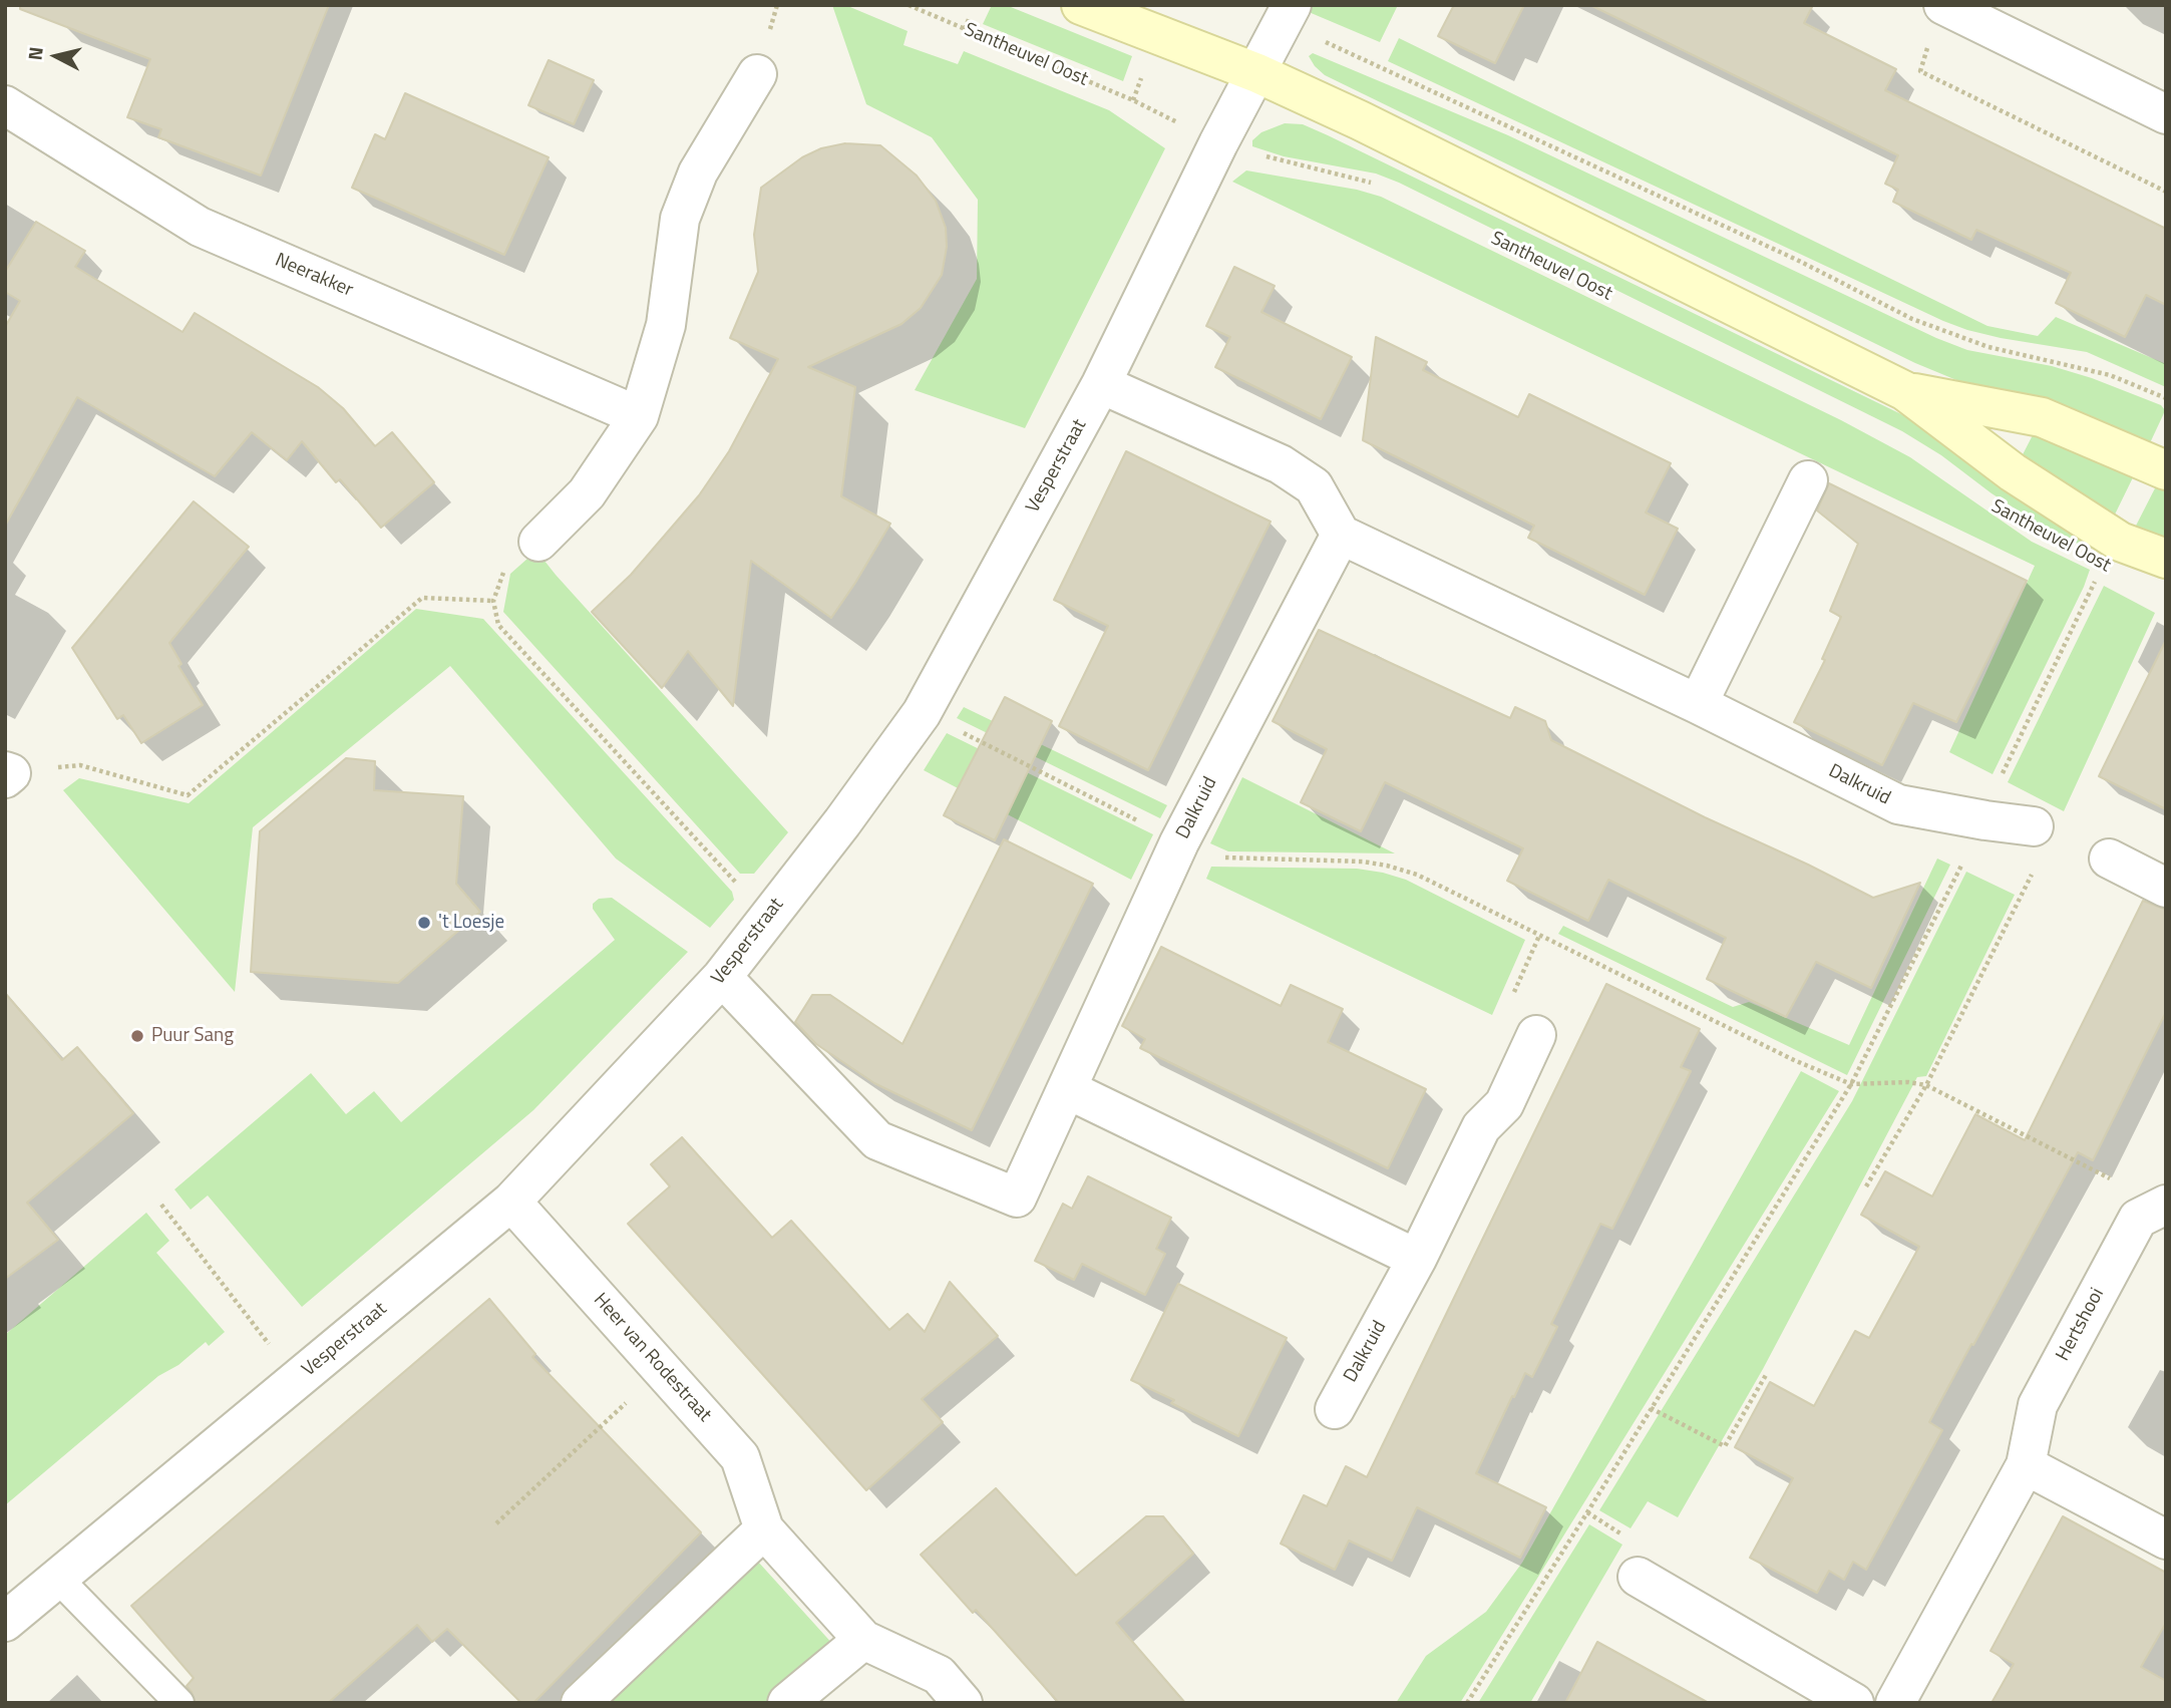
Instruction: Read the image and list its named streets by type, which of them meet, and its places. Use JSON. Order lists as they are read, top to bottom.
{
  "streets": {
    "street": [
      "Santheuvel Oost",
      "Neerakker",
      "Vesperstraat",
      "Dalkruid",
      "Hertshooi",
      "Heer van Rodestraat"
    ]
  },
  "crossings": [
    ["Santheuvel Oost", "Vesperstraat"],
    ["Vesperstraat", "Dalkruid"],
    ["Vesperstraat", "Heer van Rodestraat"]
  ],
  "places": ["'t Loesje", "Puur Sang"],
  "north": "left"
}
